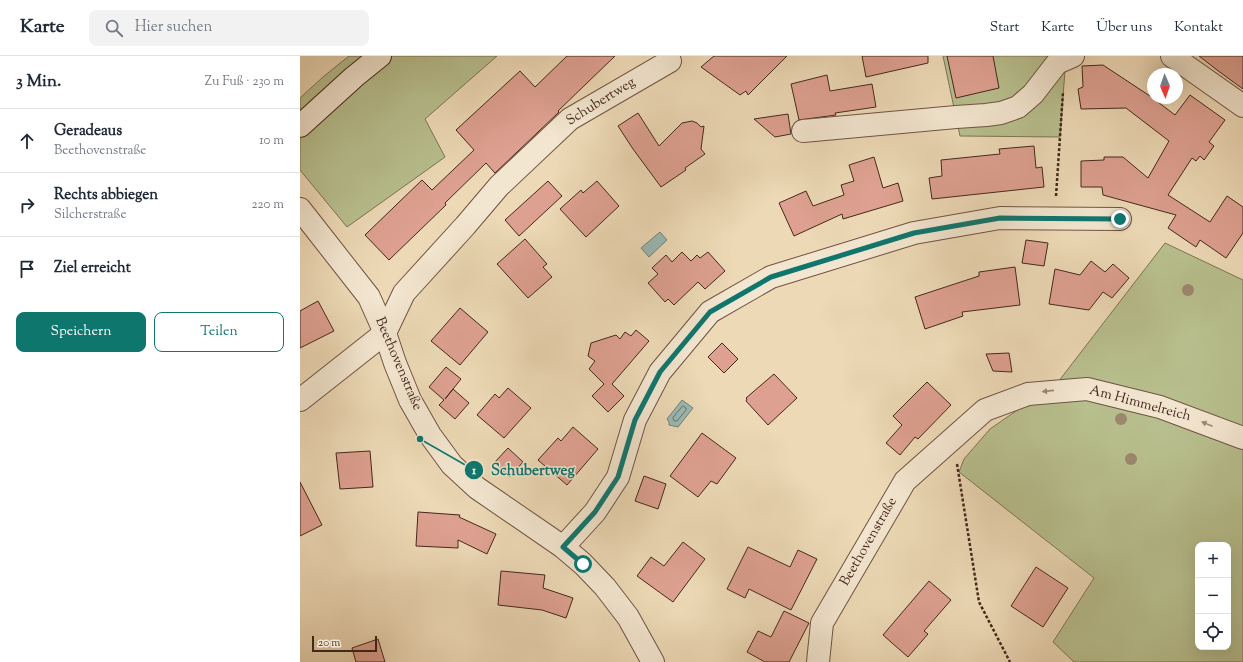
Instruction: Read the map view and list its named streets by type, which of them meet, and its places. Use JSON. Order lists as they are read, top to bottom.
{
  "streets": {
    "street": ["Schubertweg", "Beethovenstraße", "Am Himmelreich"]
  },
  "crossings": [
    ["Schubertweg", "Beethovenstraße"],
    ["Beethovenstraße", "Am Himmelreich"]
  ],
  "one_way": ["Am Himmelreich"],
  "places": ["Schubertweg"],
  "scale_bar": "20 m",
  "north": "bottom",
  "page": {
    "header": "Karte",
    "search": "Hier suchen",
    "nav": [
      "Start",
      "Karte",
      "Über uns",
      "Kontakt"
    ],
    "heading": ["3 Min.", "Zu Fuß · 230 m"],
    "list": [
      ["Geradeaus", "Beethovenstraße", "10 m"],
      ["Rechts abbiegen", "Silcherstraße", "220 m"],
      "Ziel erreicht"
    ],
    "buttons": ["Speichern", "Teilen"],
    "map_buttons": ["+", "−"],
    "scale": "20 m"
  }
}
